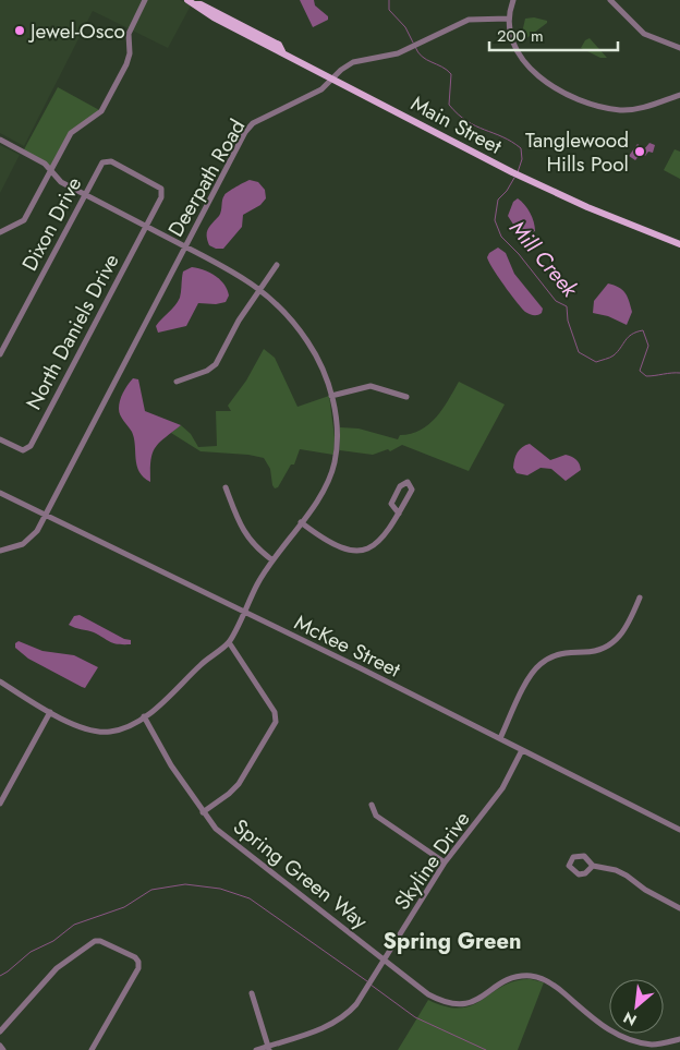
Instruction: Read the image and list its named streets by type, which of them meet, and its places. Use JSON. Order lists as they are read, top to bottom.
{
  "streets": {
    "main road": ["Main Street"],
    "street": [
      "Deerpath Road",
      "Dixon Drive",
      "North Daniels Drive",
      "McKee Street",
      "Skyline Drive",
      "Spring Green Way"
    ]
  },
  "crossings": [
    ["Main Street", "Deerpath Road"],
    ["Deerpath Road", "McKee Street"],
    ["Dixon Drive", "North Daniels Drive"],
    ["McKee Street", "Skyline Drive"],
    ["Skyline Drive", "Spring Green Way"]
  ],
  "districts": ["Spring Green"],
  "water": ["Mill Creek"],
  "places": ["Jewel-Osco", "Tanglewood Hills Pool"],
  "scale_bar": "200 m",
  "north": "bottom left"
}
